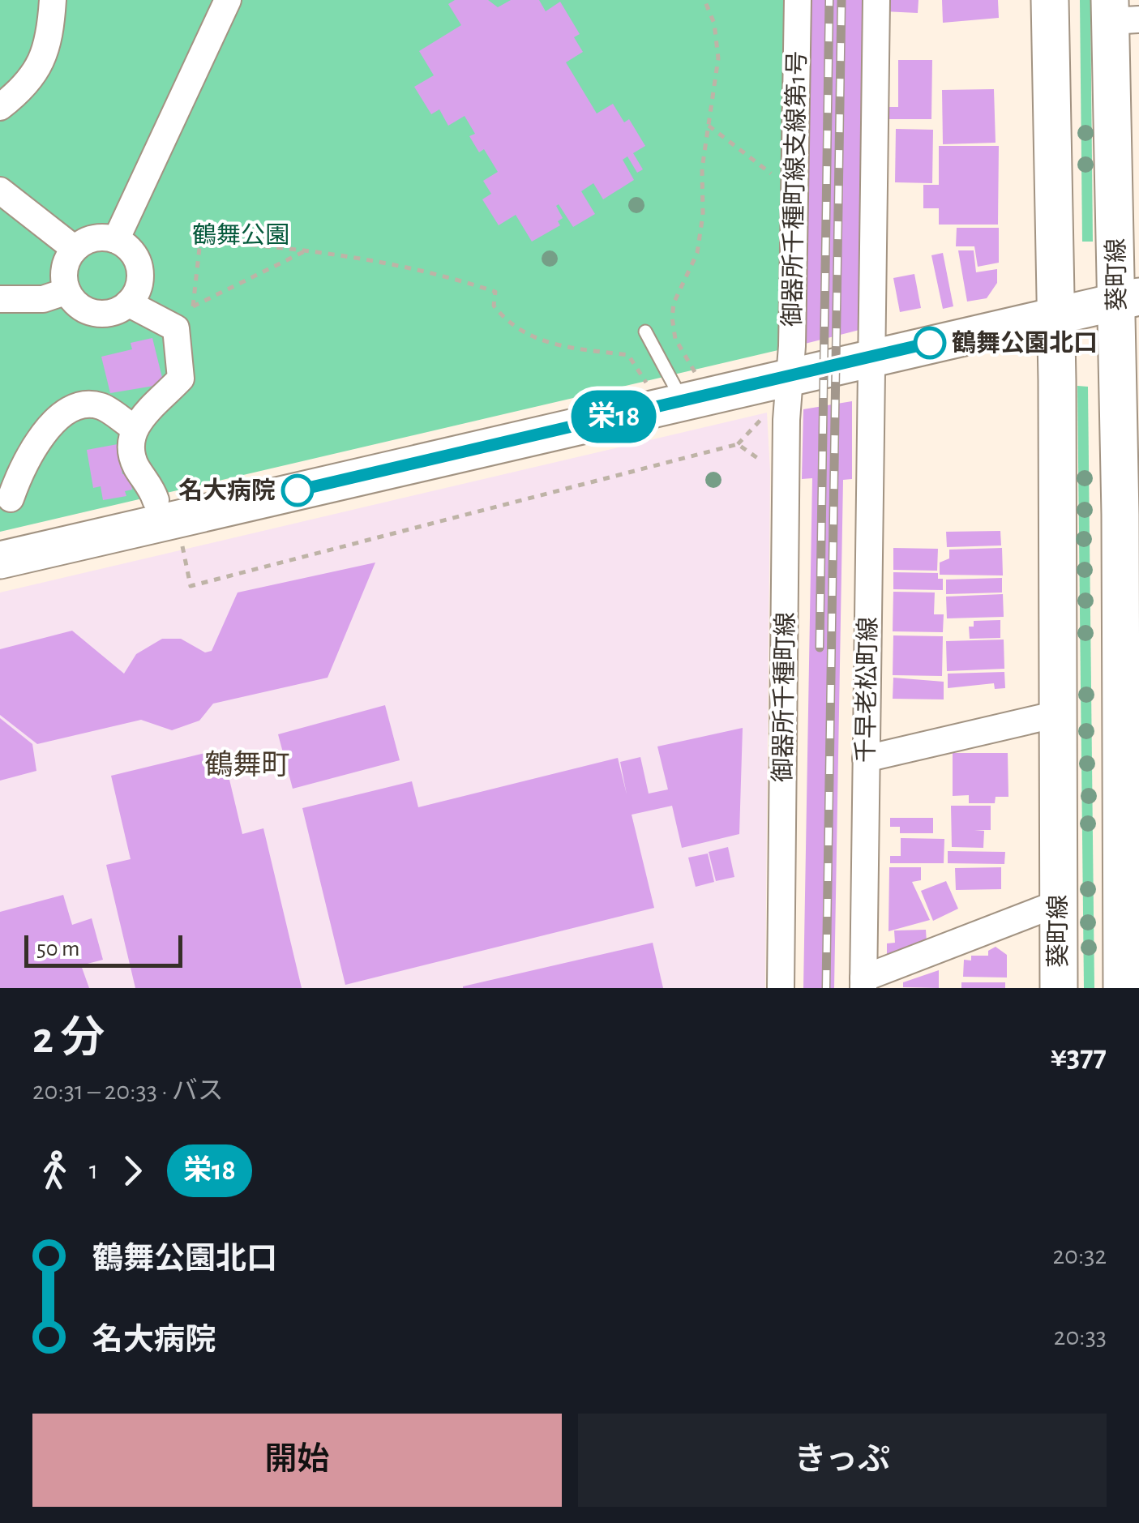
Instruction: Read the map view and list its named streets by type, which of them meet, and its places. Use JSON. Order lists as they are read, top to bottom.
{
  "streets": {
    "street": [
      "御器所千種町線支線第1号",
      "葵町線",
      "千早老松町線",
      "御器所千種町線"
    ]
  },
  "crossings": [
    ["御器所千種町線支線第1号", "御器所千種町線"]
  ],
  "districts": ["鶴舞町"],
  "parks": ["鶴舞公園"],
  "places": ["鶴舞公園北口", "名大病院"],
  "lines": ["bus line 栄18"],
  "scale_bar": "50 m",
  "page": {
    "on_map": "栄18",
    "scale": "50 m",
    "heading": ["2 分", "20:31 – 20:33 · バス", "¥377"],
    "legs": ["1", "栄18"],
    "list": [
      {
        "name": "鶴舞公園北口",
        "value": "20:32"
      },
      {
        "name": "名大病院",
        "value": "20:33"
      }
    ],
    "buttons": ["開始", "きっぷ"]
  }
}
